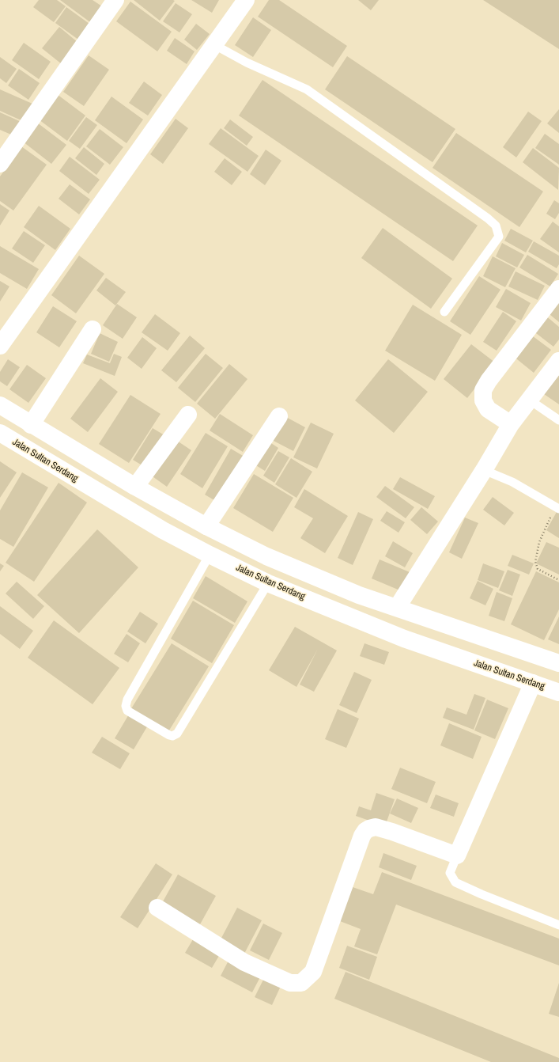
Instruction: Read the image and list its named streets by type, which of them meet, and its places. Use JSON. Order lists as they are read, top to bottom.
{
  "streets": {
    "main road": ["Jalan Sultan Serdang"]
  }
}
